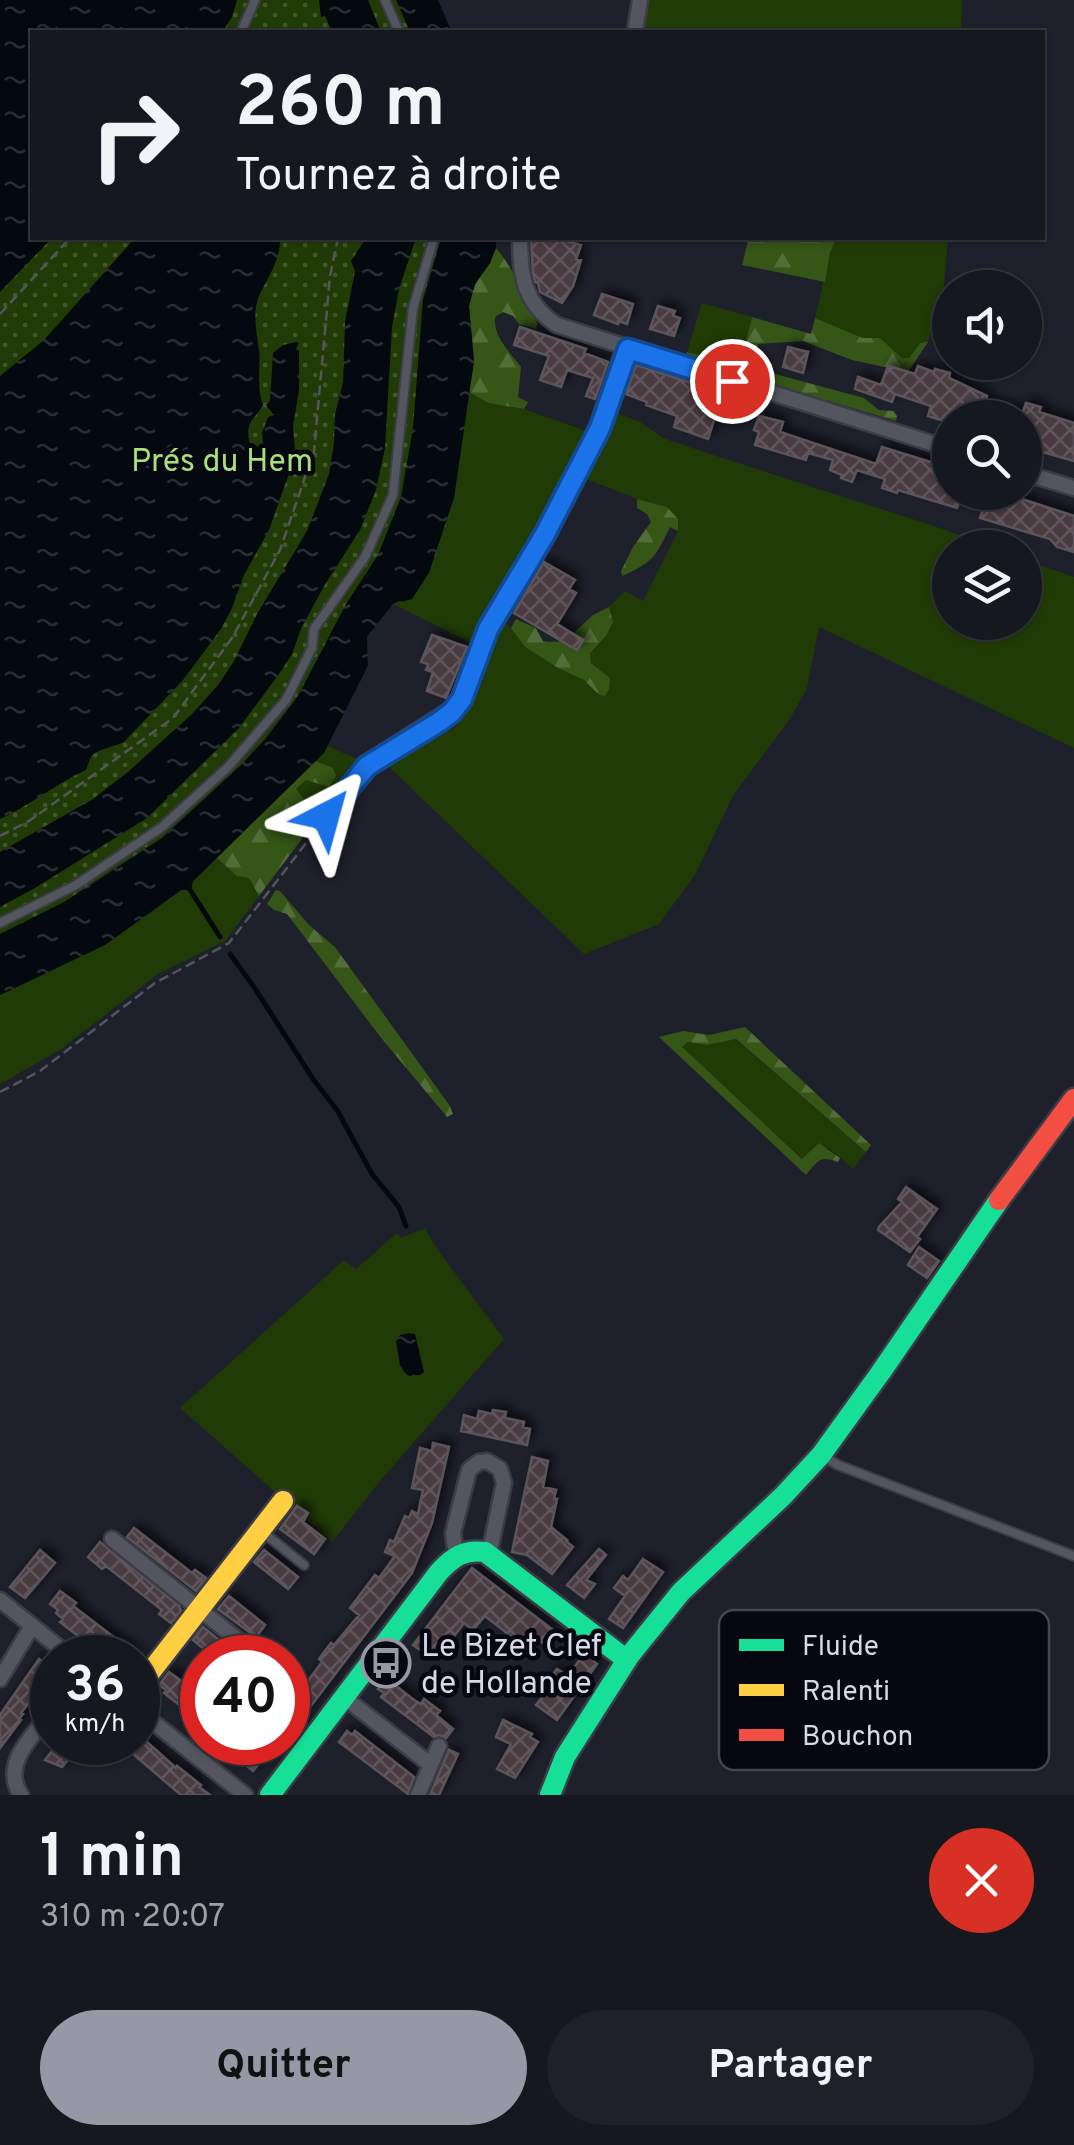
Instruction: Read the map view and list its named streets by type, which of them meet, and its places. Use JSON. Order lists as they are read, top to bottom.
{
  "parks": ["Prés du Hem"],
  "places": {
    "bus stop": ["Le Bizet Clef de Hollande"]
  },
  "legend": ["Fluide", "Ralenti", "Bouchon"],
  "page": {
    "turn": ["260 m", "Tournez à droite"],
    "speed": "36 km/h",
    "limit": "40",
    "heading": ["1 min", "310 m · 20:07"],
    "buttons": ["Quitter", "Partager"]
  }
}
